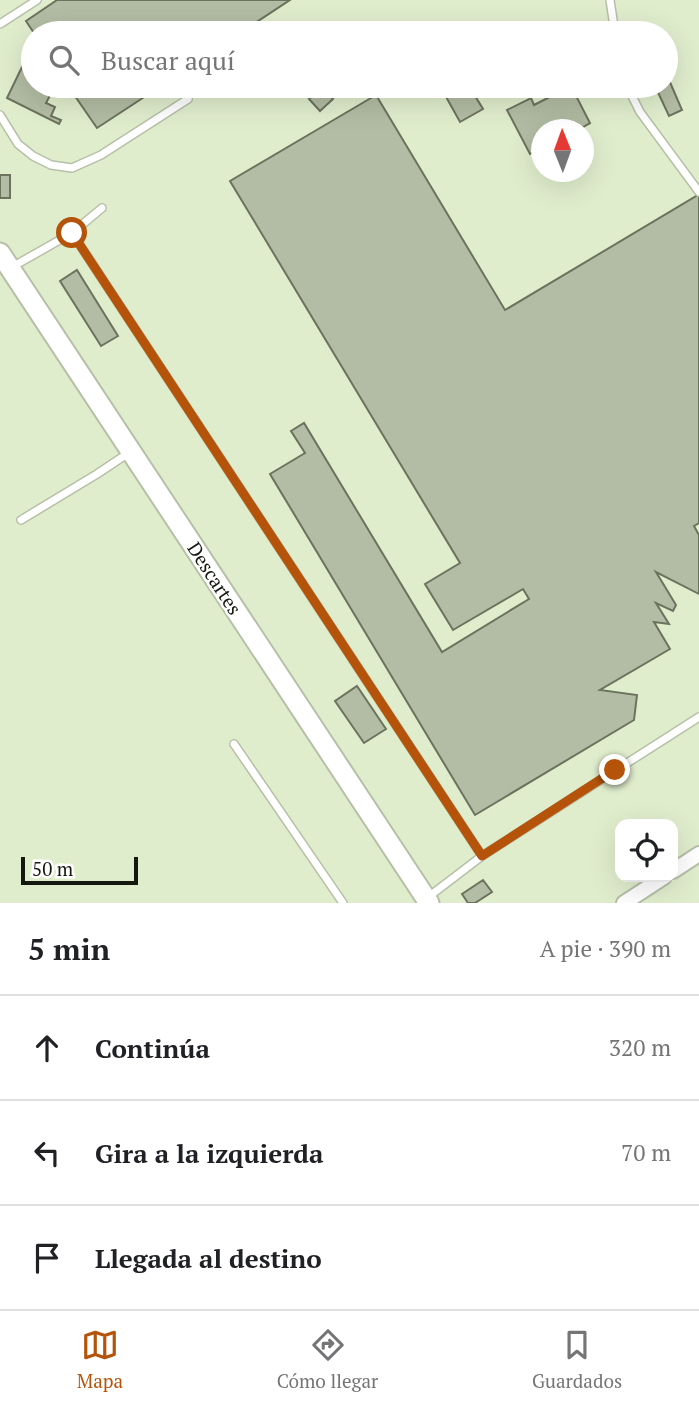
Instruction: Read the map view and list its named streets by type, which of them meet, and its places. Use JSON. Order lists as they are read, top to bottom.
{
  "streets": {
    "street": ["Descartes"]
  },
  "scale_bar": "50 m",
  "north": "top",
  "page": {
    "search": "Buscar aquí",
    "scale": "50 m",
    "heading": ["5 min", "A pie · 390 m"],
    "list": [
      ["Continúa", "320 m"],
      ["Gira a la izquierda", "70 m"],
      "Llegada al destino"
    ],
    "nav": ["Mapa", "Cómo llegar", "Guardados"]
  }
}
